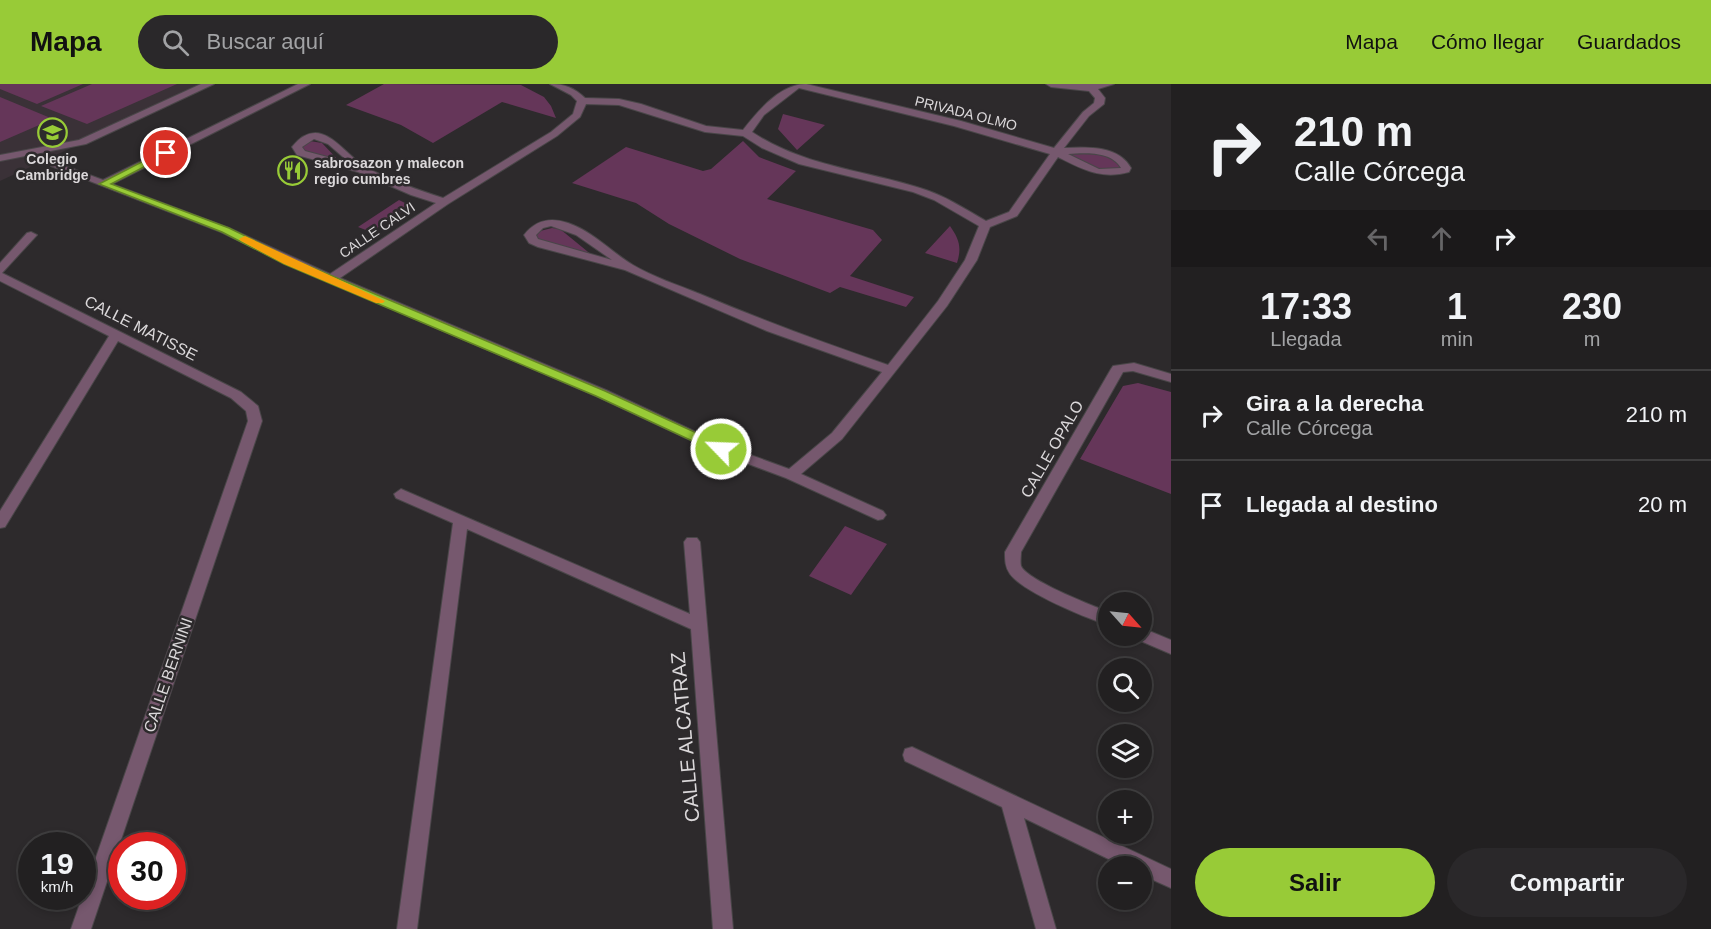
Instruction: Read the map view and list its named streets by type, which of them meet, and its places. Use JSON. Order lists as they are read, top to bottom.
{
  "streets": {
    "street": [
      "PRIVADA OLMO",
      "CALLE CALVI",
      "CALLE MATISSE",
      "CALLE OPALO",
      "CALLE BERNINI",
      "CALLE ALCATRAZ"
    ]
  },
  "crossings": [
    ["CALLE MATISSE", "CALLE BERNINI"]
  ],
  "places": {
    "school or university": ["Colegio Cambridge"],
    "restaurant": ["sabrosazon y malecon regio cumbres"]
  },
  "north": "bottom right",
  "page": {
    "header": "Mapa",
    "search": "Buscar aquí",
    "nav": ["Mapa", "Cómo llegar", "Guardados"],
    "turn": ["210 m", "Calle Córcega"],
    "eta": [
      "17:33",
      "Llegada",
      "1",
      "min",
      "230",
      "m"
    ],
    "list": [
      {
        "name": "Gira a la derecha",
        "note": "Calle Córcega",
        "value": "210 m"
      },
      {
        "name": "Llegada al destino",
        "value": "20 m"
      }
    ],
    "map_buttons": ["+", "−"],
    "speed": "19 km/h",
    "limit": "30",
    "buttons": ["Salir", "Compartir"]
  }
}
